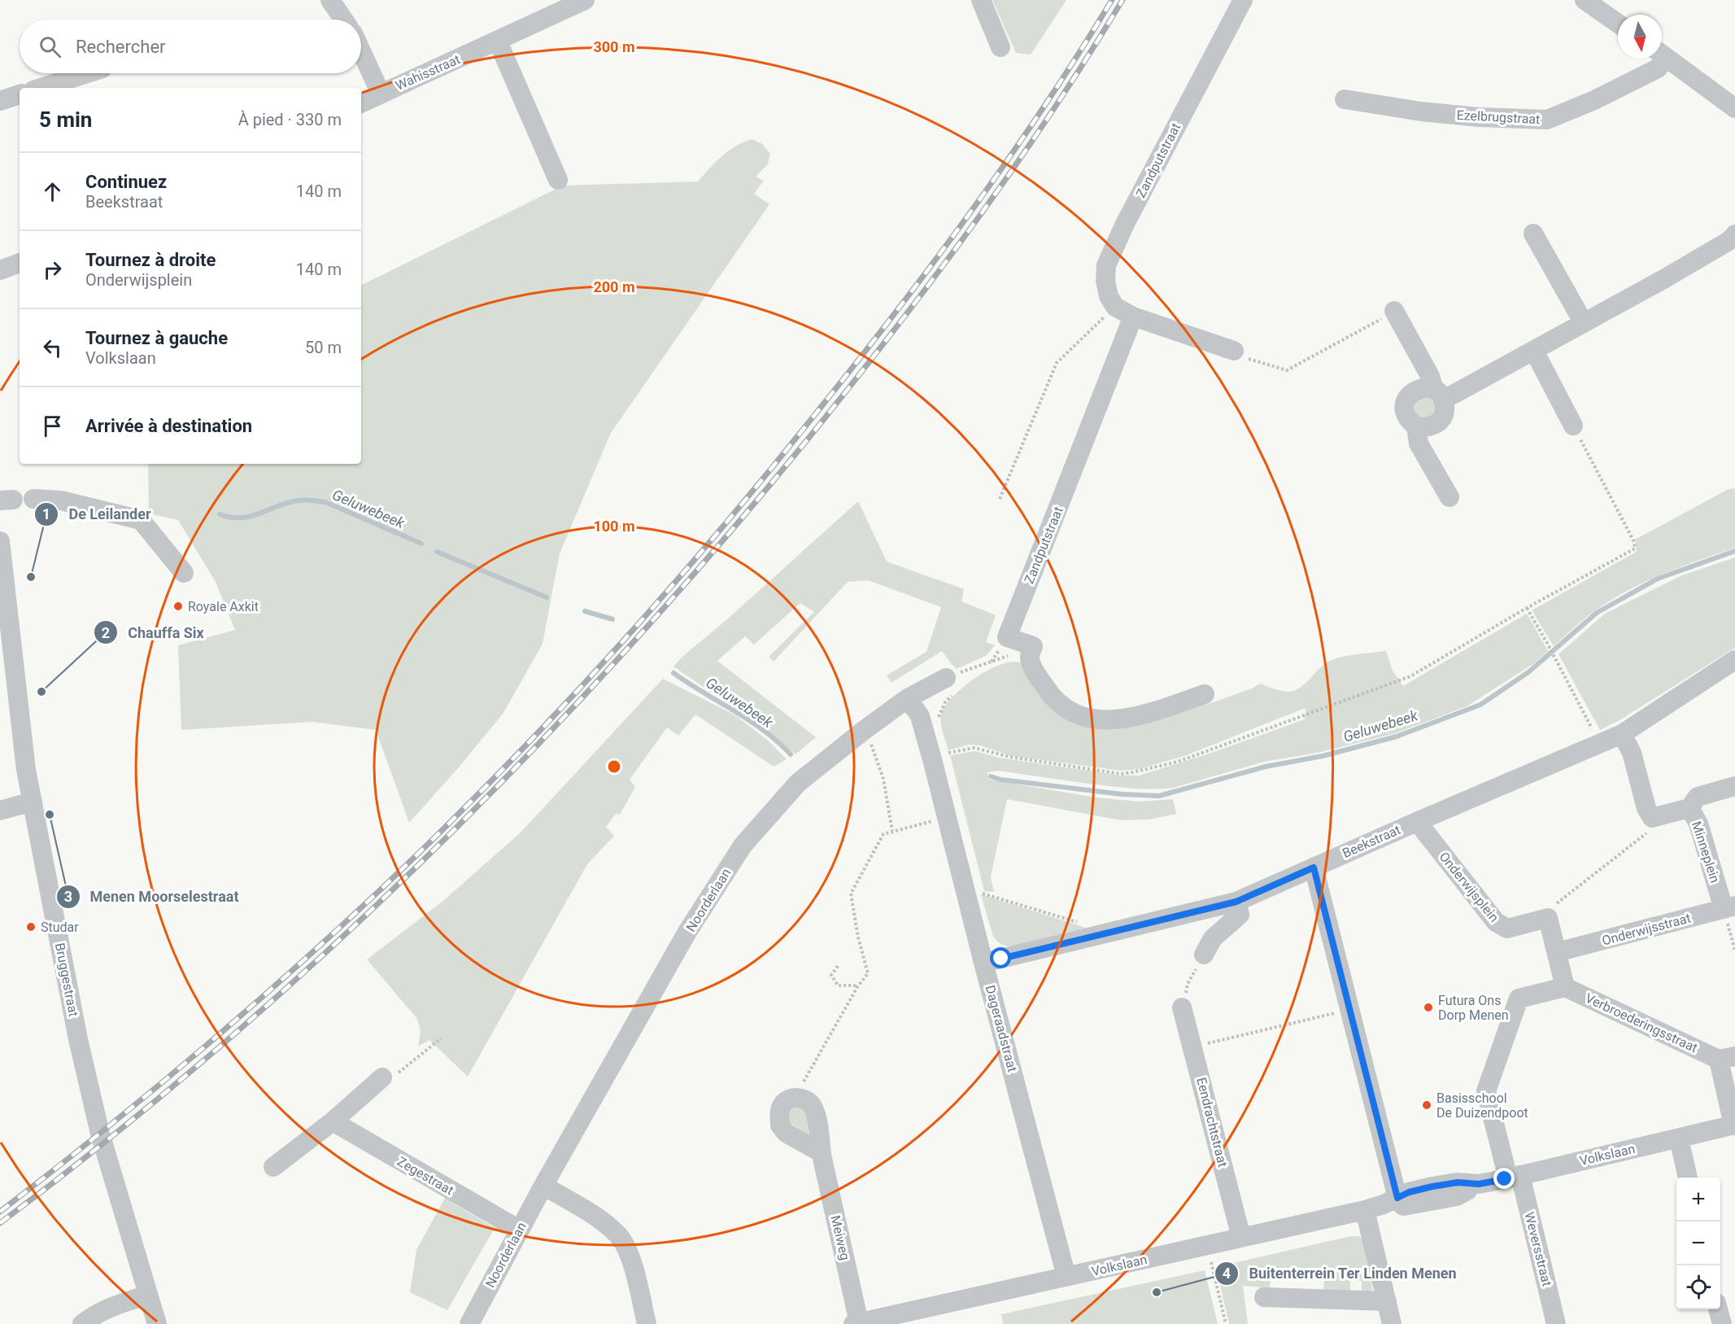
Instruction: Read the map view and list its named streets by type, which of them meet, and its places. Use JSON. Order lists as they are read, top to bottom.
{
  "streets": {
    "street": [
      "Wahisstraat",
      "Ezelbrugstraat",
      "Zandputstraat",
      "Beekstraat",
      "Minneplein",
      "Onderwijsplein",
      "Noorderlaan",
      "Onderwijsstraat",
      "Bruggestraat",
      "Verbroederingsstraat",
      "Dageraadstraat",
      "Eendrachtstraat",
      "Volkslaan",
      "Zegestraat",
      "Meiweg",
      "Weversstraat"
    ]
  },
  "crossings": [
    ["Beekstraat", "Onderwijsplein"],
    ["Beekstraat", "Dageraadstraat"],
    ["Minneplein", "Onderwijsstraat"],
    ["Noorderlaan", "Dageraadstraat"],
    ["Noorderlaan", "Zegestraat"],
    ["Dageraadstraat", "Volkslaan"],
    ["Eendrachtstraat", "Volkslaan"],
    ["Volkslaan", "Meiweg"],
    ["Volkslaan", "Weversstraat"]
  ],
  "water": ["Geluwebeek"],
  "places": [
    "De Leilander",
    "Royale Axkit",
    "Chauffa Six",
    "Menen Moorselestraat",
    "Studar",
    "Futura Ons Dorp Menen",
    "Basisschool De Duizendpoot",
    "Buitenterrein Ter Linden Menen"
  ],
  "north": "bottom",
  "page": {
    "search": "Rechercher",
    "heading": ["5 min", "À pied · 330 m"],
    "list": [
      ["Continuez", "Beekstraat", "140 m"],
      ["Tournez à droite", "Onderwijsplein", "140 m"],
      ["Tournez à gauche", "Volkslaan", "50 m"],
      "Arrivée à destination"
    ],
    "map_buttons": ["+", "−"]
  },
  "rings": ["300 m", "200 m", "100 m"]
}
